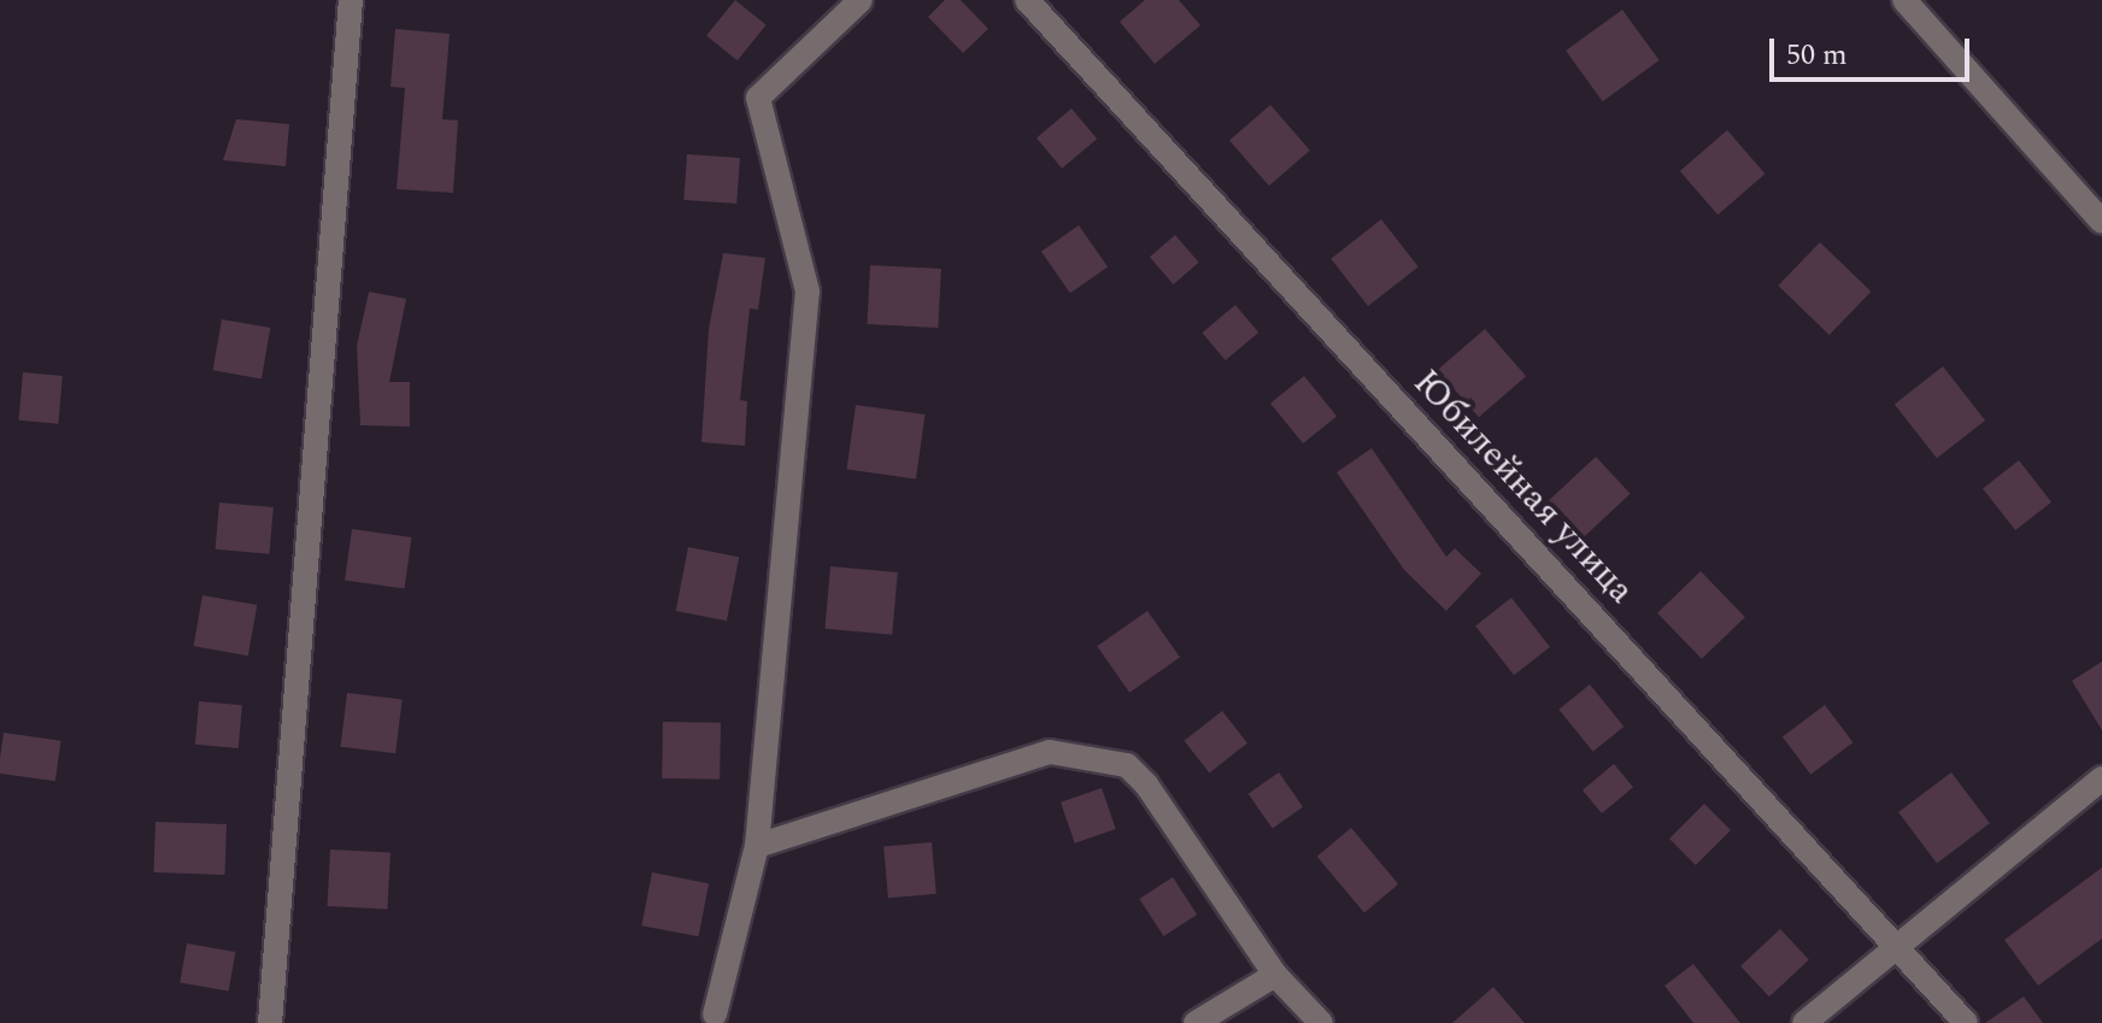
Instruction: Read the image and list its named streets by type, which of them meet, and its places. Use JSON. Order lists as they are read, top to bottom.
{
  "streets": {
    "street": ["Юбилейная улица"]
  },
  "scale_bar": "50 m"
}
